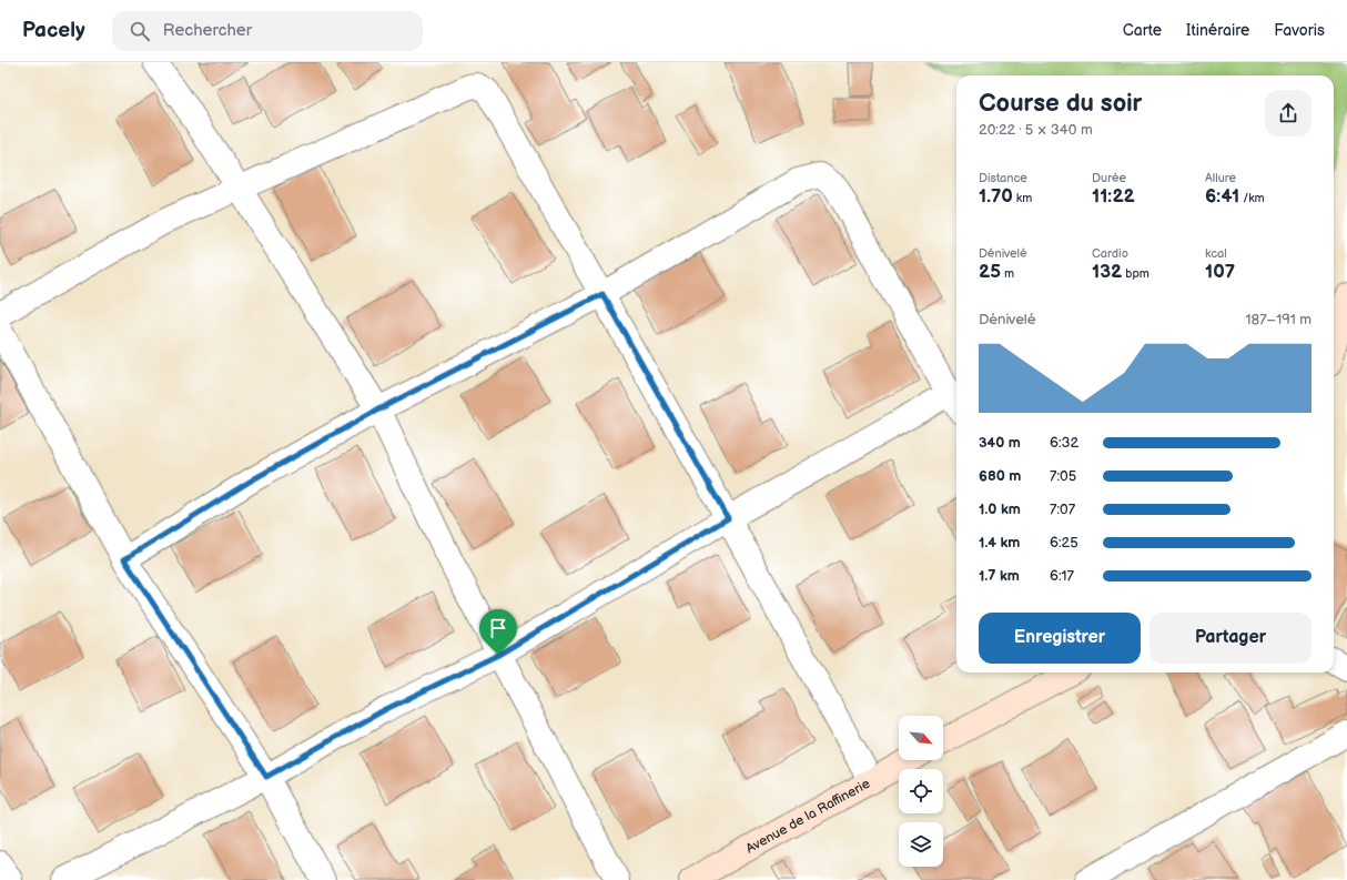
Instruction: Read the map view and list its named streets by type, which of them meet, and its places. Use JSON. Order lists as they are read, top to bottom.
{
  "streets": {
    "street": ["Avenue de la Raffinerie"]
  },
  "north": "bottom right",
  "page": {
    "header": "Pacely",
    "search": "Rechercher",
    "nav": ["Carte", "Itinéraire", "Favoris"],
    "heading": ["Course du soir", "20:22 · 5 × 340 m"],
    "stats": [
      ["Distance", "1.70 km"],
      ["Durée", "11:22"],
      ["Allure", "6:41 /km"],
      ["Dénivelé", "25 m"],
      ["Cardio", "132 bpm"],
      ["kcal", "107"]
    ],
    "chart": ["Dénivelé", "187–191 m"],
    "list": [
      {
        "name": "340 m",
        "note": "6:32"
      },
      {
        "name": "680 m",
        "note": "7:05"
      },
      {
        "name": "1.0 km",
        "note": "7:07"
      },
      {
        "name": "1.4 km",
        "note": "6:25"
      },
      {
        "name": "1.7 km",
        "note": "6:17"
      }
    ],
    "buttons": ["Enregistrer", "Partager"]
  }
}
